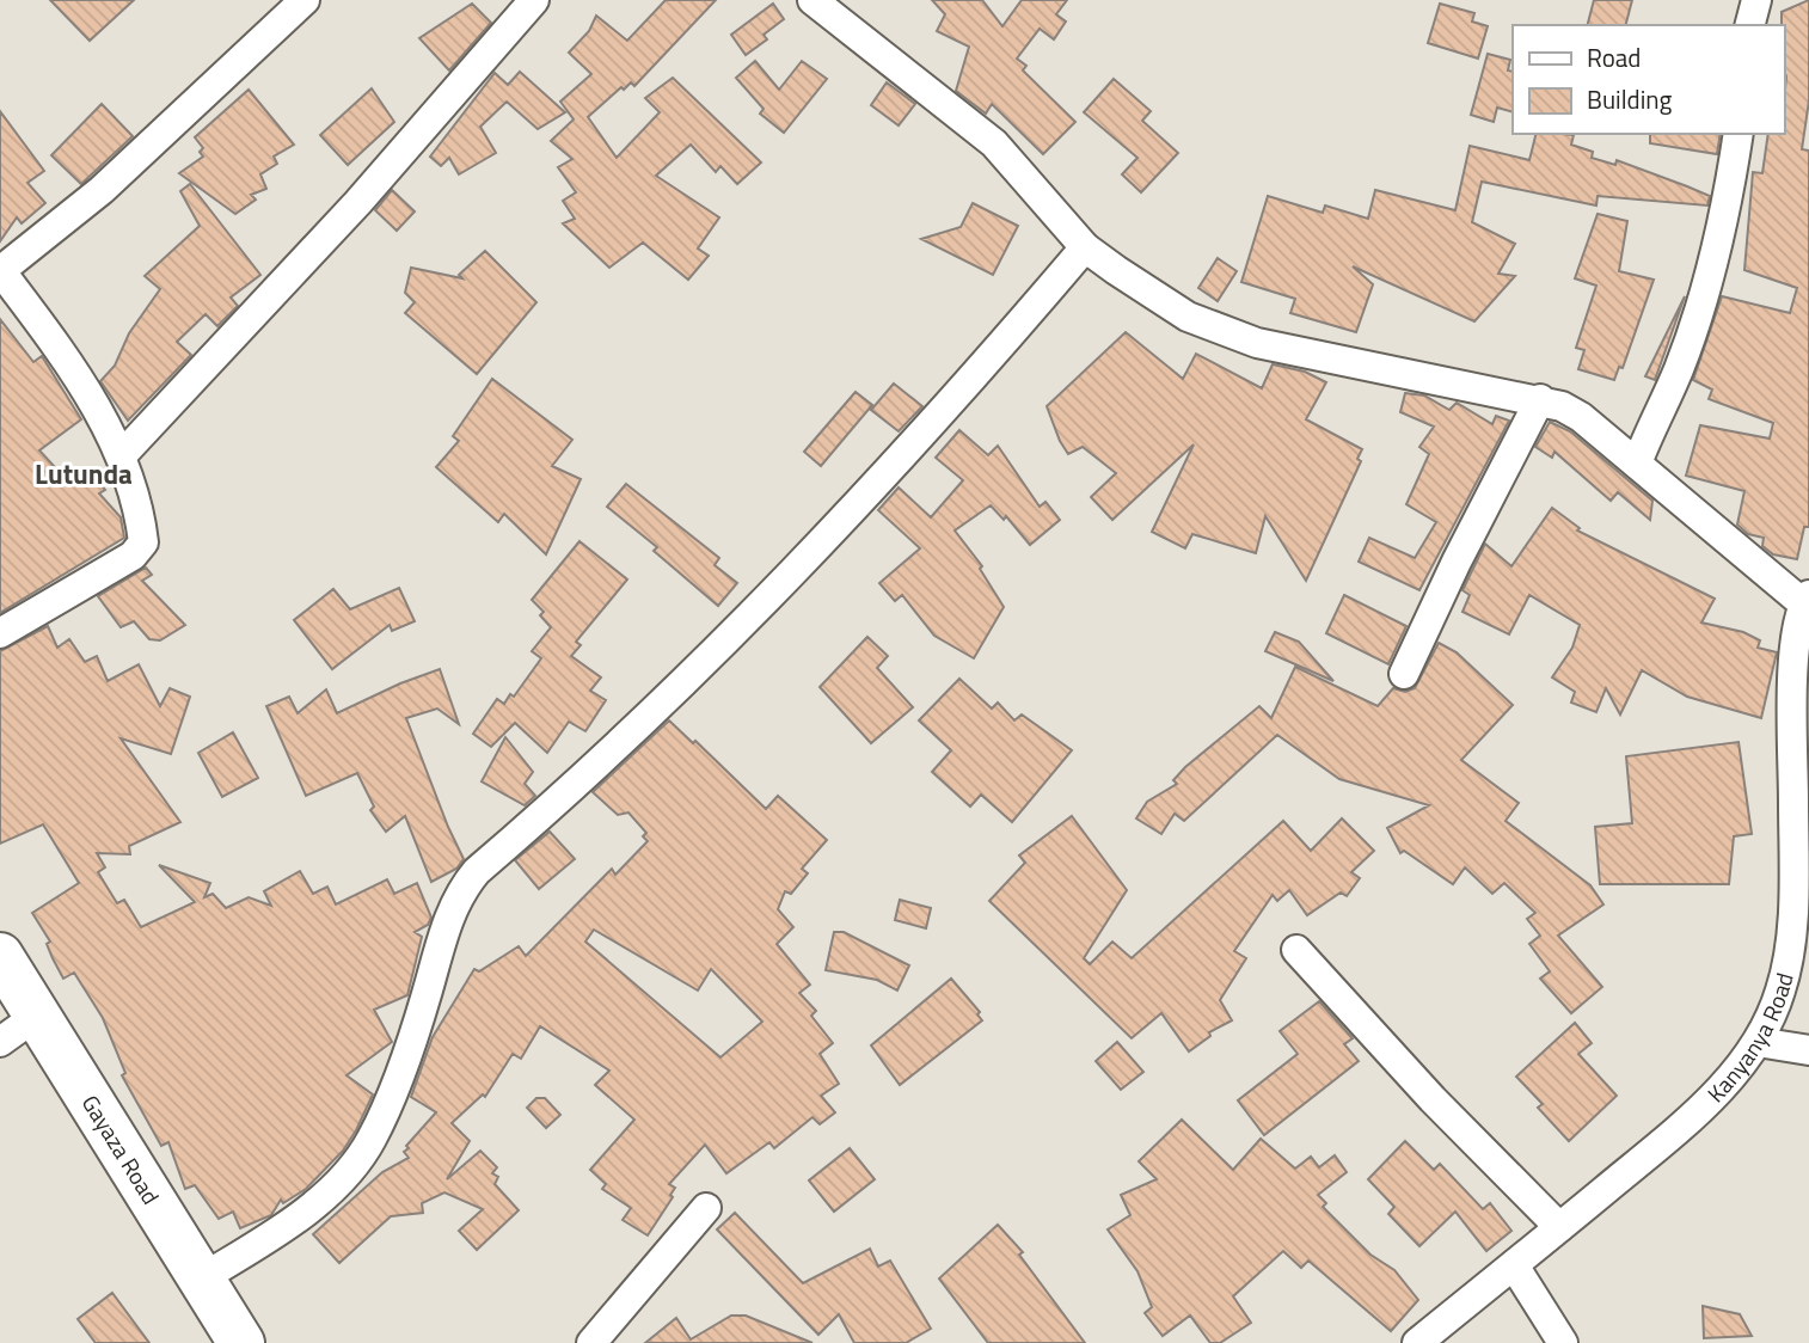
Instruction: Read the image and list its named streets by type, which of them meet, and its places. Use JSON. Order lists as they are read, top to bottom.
{
  "streets": {
    "main road": ["Gayaza Road"],
    "street": ["Kanyanya Road"]
  },
  "districts": ["Lutunda"],
  "legend": ["Road", "Building"]
}
